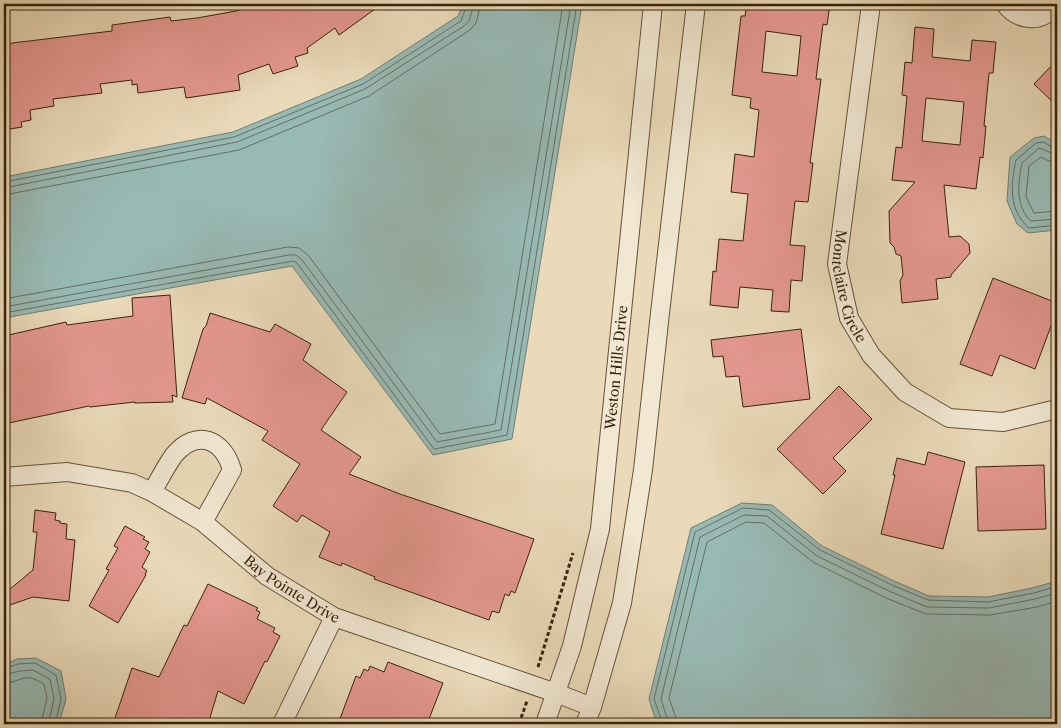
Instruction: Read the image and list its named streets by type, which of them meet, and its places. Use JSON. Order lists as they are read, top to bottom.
{
  "streets": {
    "street": ["Montclaire Circle", "Weston Hills Drive", "Bay Pointe Drive"]
  },
  "crossings": [
    ["Weston Hills Drive", "Bay Pointe Drive"]
  ]
}
